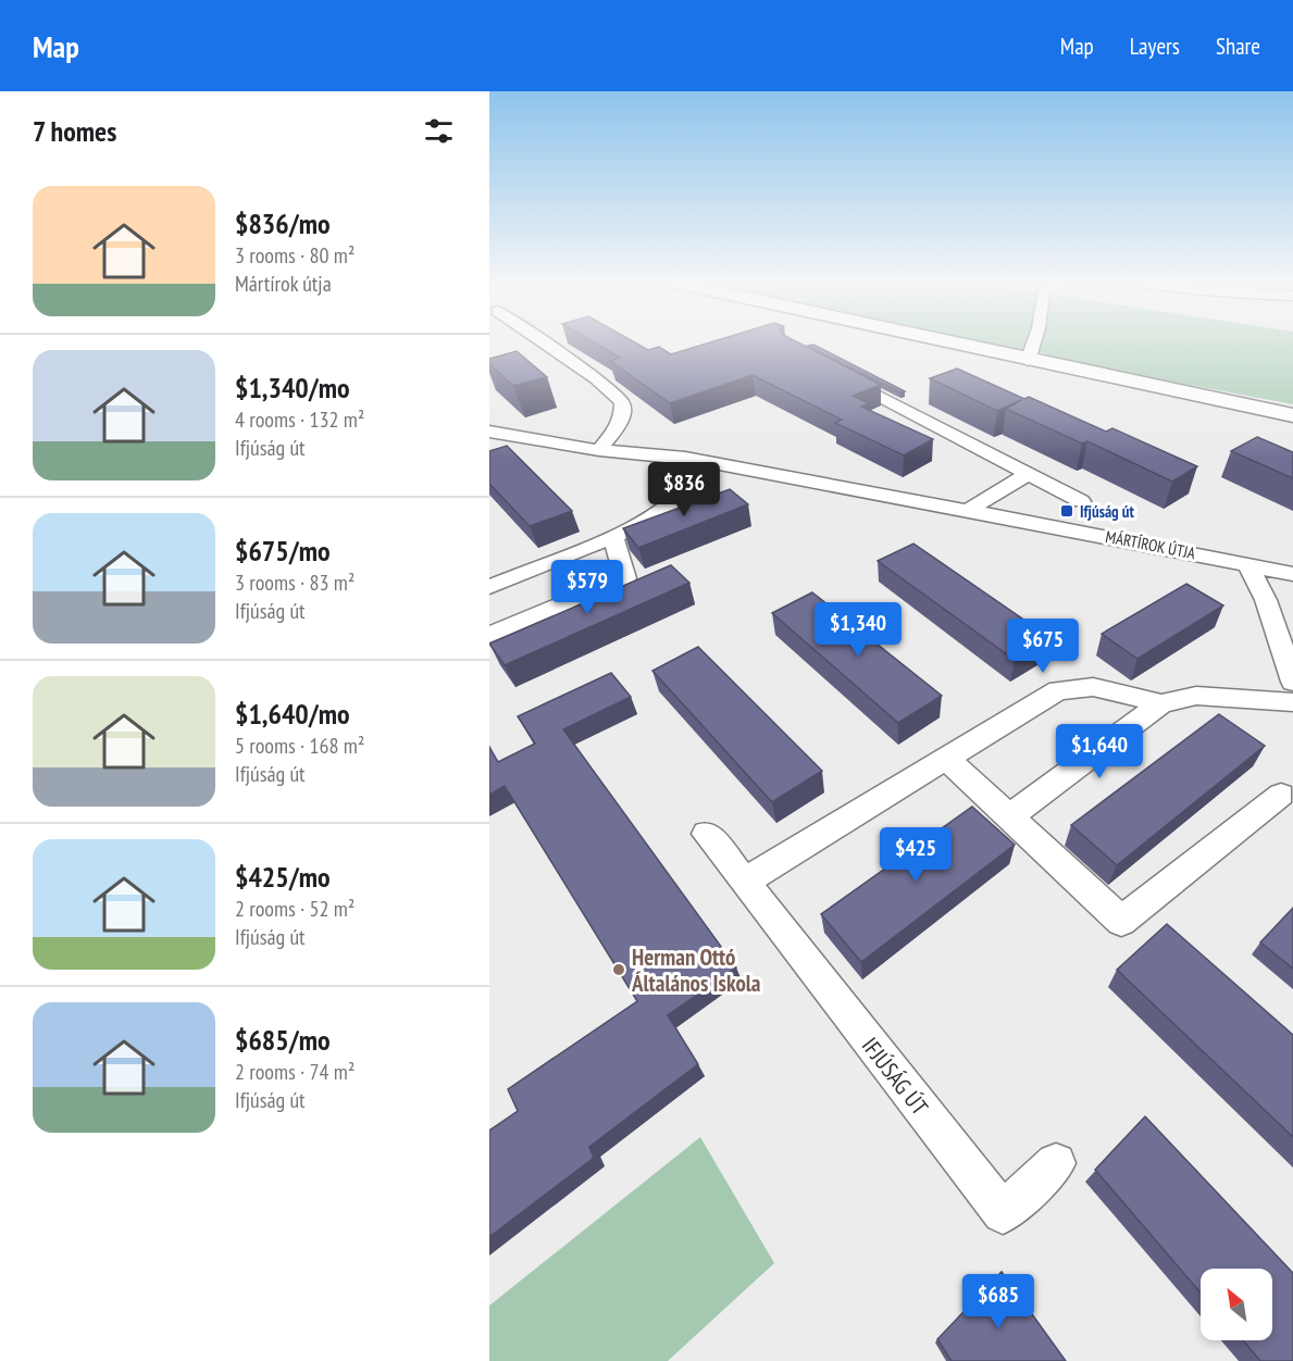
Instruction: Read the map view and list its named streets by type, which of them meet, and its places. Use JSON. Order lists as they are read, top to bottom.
{
  "streets": {
    "street": ["MÁRTÍROK ÚTJA", "IFJÚSÁG ÚT"]
  },
  "places": {
    "transit": ["Ifjúság út"],
    "other": ["Herman Ottó Általános Iskola"]
  },
  "north": "top left",
  "page": {
    "header": "Map",
    "nav": ["Map", "Layers", "Share"],
    "heading": "7 homes",
    "list": [
      {
        "name": "$836/mo",
        "note": "3 rooms · 80 m² · Mártírok útja"
      },
      {
        "name": "$1,340/mo",
        "note": "4 rooms · 132 m² · Ifjúság út"
      },
      {
        "name": "$675/mo",
        "note": "3 rooms · 83 m² · Ifjúság út"
      },
      {
        "name": "$1,640/mo",
        "note": "5 rooms · 168 m² · Ifjúság út"
      },
      {
        "name": "$425/mo",
        "note": "2 rooms · 52 m² · Ifjúság út"
      },
      {
        "name": "$685/mo",
        "note": "2 rooms · 74 m² · Ifjúság út"
      }
    ],
    "price": [
      "$836",
      "$579",
      "$1,340",
      "$675",
      "$1,640",
      "$425",
      "$685"
    ]
  }
}
